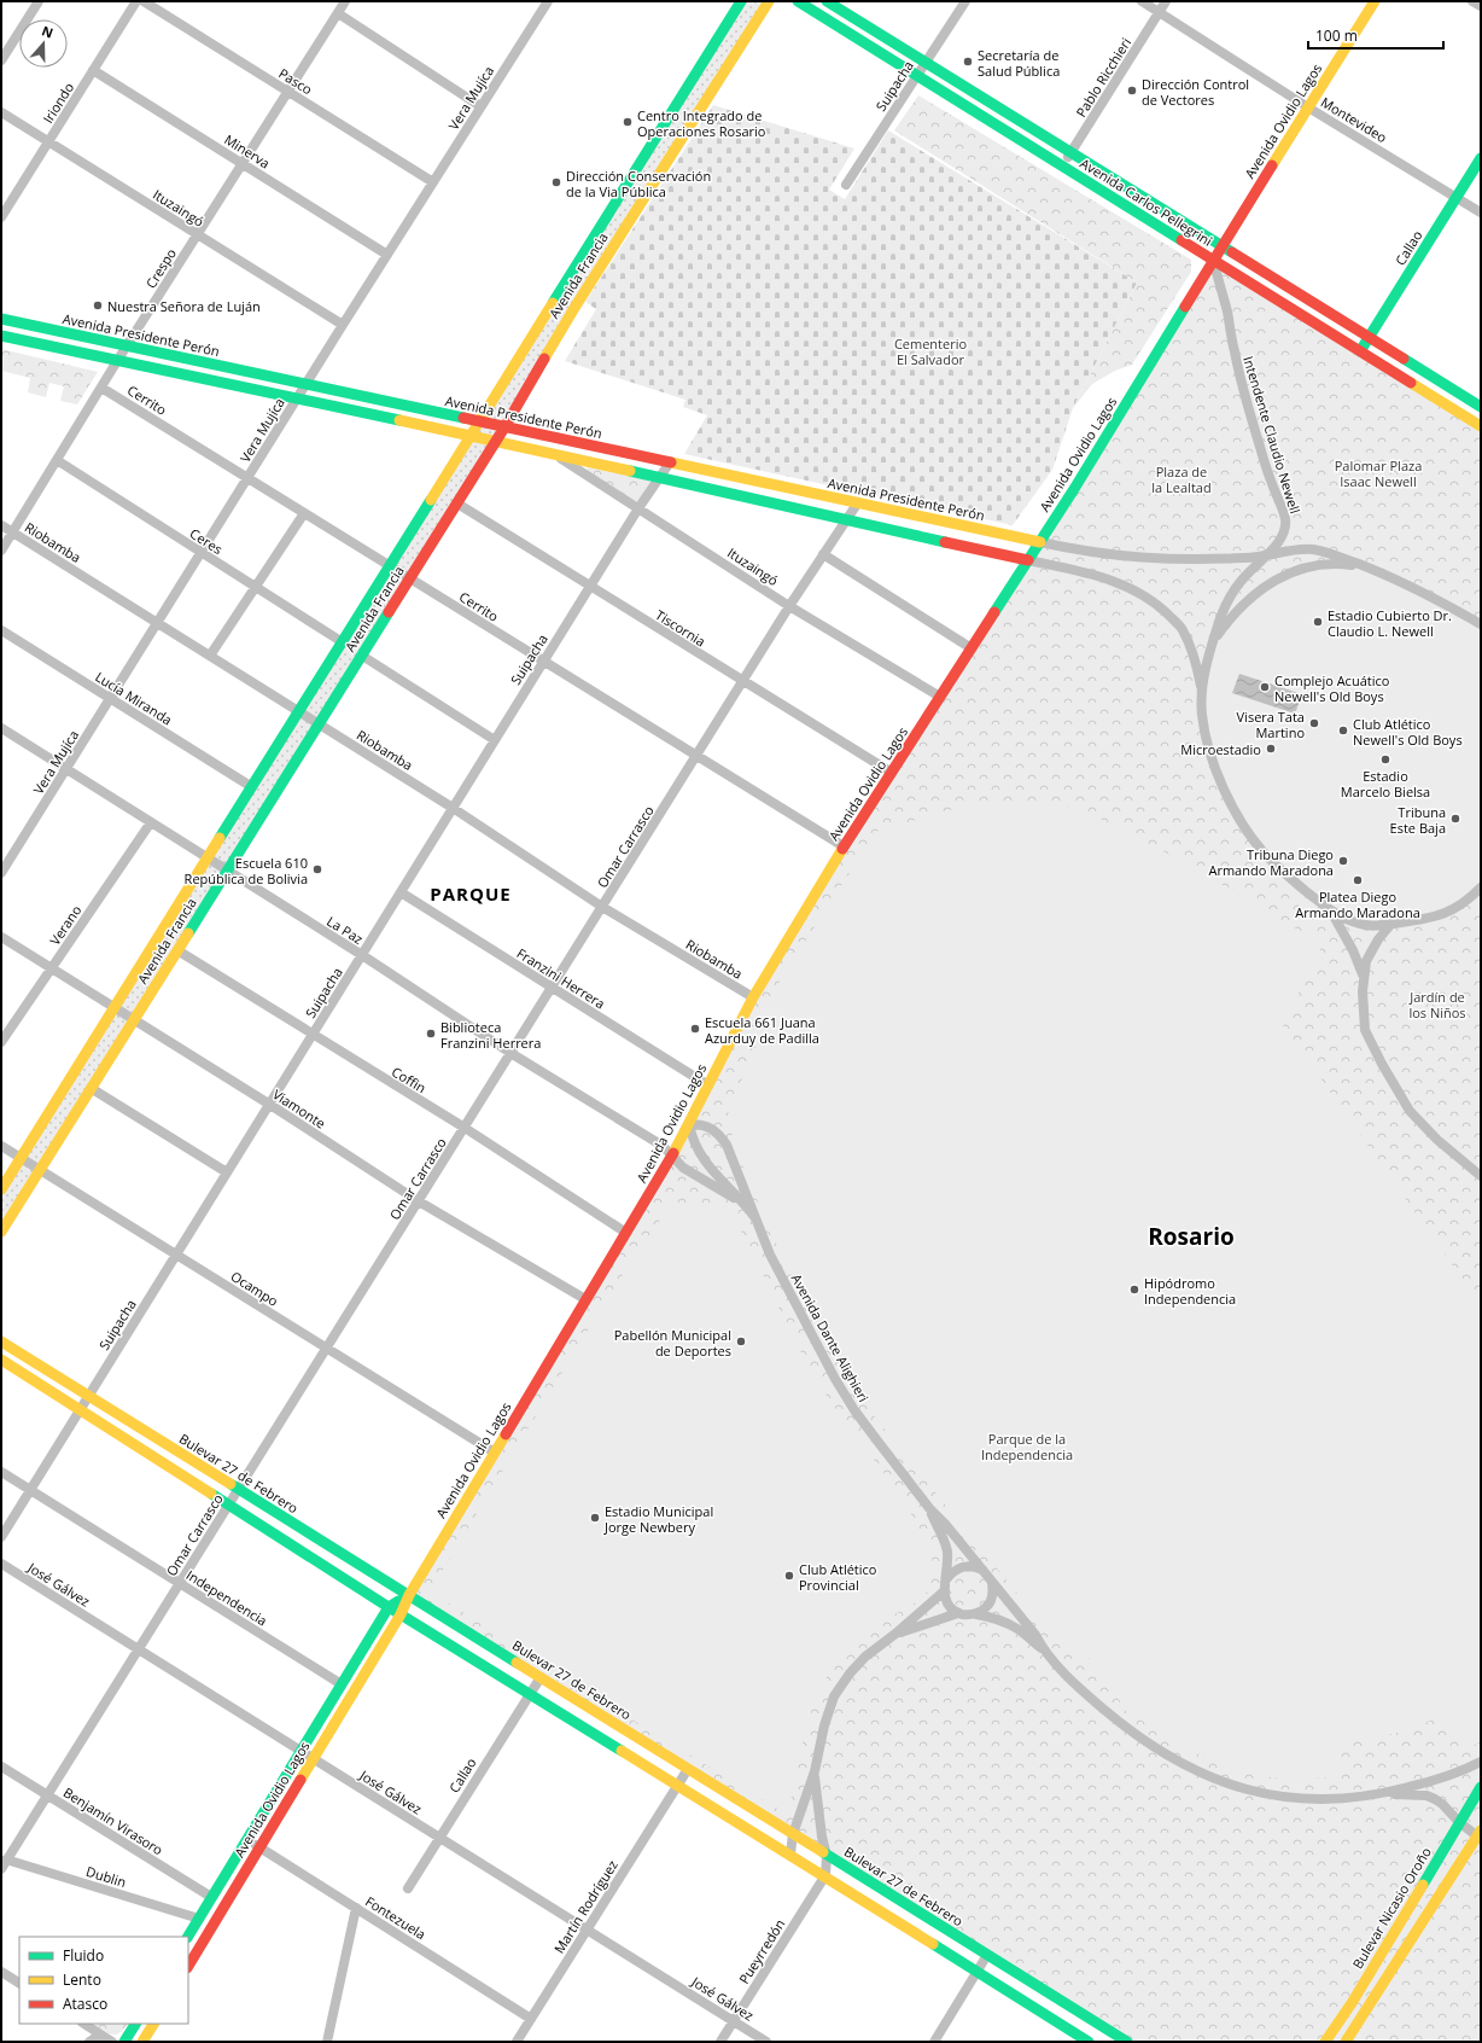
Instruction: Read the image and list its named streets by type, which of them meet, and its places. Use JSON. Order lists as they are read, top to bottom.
{
  "streets": {
    "main road": [
      "Avenida Ovidio Lagos",
      "Avenida Carlos Pellegrini",
      "Callao",
      "Avenida Francia",
      "Avenida Presidente Perón",
      "Bulevar 27 de Febrero",
      "Bulevar Nicasio Oroño"
    ],
    "street": [
      "Pablo Ricchieri",
      "Pasco",
      "Suipacha",
      "Vera Mujíca",
      "Iriondo",
      "Montevideo",
      "Minerva",
      "Ituzaingó",
      "Crespo",
      "Cerrito",
      "Intendente Claudio Newell",
      "Ceres",
      "Riobamba",
      "Tiscornia",
      "Lucía Miranda",
      "Omar Carrasco",
      "Verano",
      "La Paz",
      "Franzini Herrera",
      "Coffin",
      "Viamonte",
      "Ocampo",
      "Avenida Dante Alighieri",
      "José Gálvez",
      "Independencia",
      "Benjamín Virasoro",
      "Dublin",
      "Martín Rodríguez",
      "Fontezuela",
      "Pueyrredón"
    ]
  },
  "crossings": [
    ["Pablo Ricchieri", "Montevideo"],
    ["Pablo Ricchieri", "Avenida Carlos Pellegrini"],
    ["Pasco", "Vera Mujíca"],
    ["Pasco", "Crespo"],
    ["Suipacha", "Avenida Carlos Pellegrini"],
    ["Suipacha", "Ituzaingó"],
    ["Suipacha", "Avenida Presidente Perón"],
    ["Suipacha", "Cerrito"],
    ["Suipacha", "Riobamba"],
    ["Suipacha", "Tiscornia"],
    ["Suipacha", "La Paz"],
    ["Suipacha", "Franzini Herrera"],
    ["Suipacha", "Coffin"],
    ["Suipacha", "Viamonte"],
    ["Suipacha", "Ocampo"],
    ["Suipacha", "Bulevar 27 de Febrero"],
    ["Suipacha", "Independencia"],
    ["Vera Mujíca", "Minerva"],
    ["Vera Mujíca", "Ituzaingó"],
    ["Vera Mujíca", "Avenida Presidente Perón"],
    ["Vera Mujíca", "Cerrito"],
    ["Vera Mujíca", "Ceres"],
    ["Vera Mujíca", "Riobamba"],
    ["Vera Mujíca", "Lucía Miranda"],
    ["Vera Mujíca", "La Paz"],
    ["Iriondo", "Minerva"],
    ["Iriondo", "Ituzaingó"],
    ["Montevideo", "Avenida Ovidio Lagos"],
    ["Montevideo", "Callao"],
    ["Avenida Ovidio Lagos", "Avenida Carlos Pellegrini"],
    ["Avenida Ovidio Lagos", "Ituzaingó"],
    ["Avenida Ovidio Lagos", "Avenida Presidente Perón"],
    ["Avenida Ovidio Lagos", "Cerrito"],
    ["Avenida Ovidio Lagos", "Intendente Claudio Newell"],
    ["Avenida Ovidio Lagos", "Riobamba"],
    ["Avenida Ovidio Lagos", "Tiscornia"],
    ["Avenida Ovidio Lagos", "La Paz"],
    ["Avenida Ovidio Lagos", "Franzini Herrera"],
    ["Avenida Ovidio Lagos", "Coffin"],
    ["Avenida Ovidio Lagos", "Viamonte"],
    ["Avenida Ovidio Lagos", "Ocampo"],
    ["Avenida Ovidio Lagos", "Avenida Dante Alighieri"],
    ["Avenida Ovidio Lagos", "Bulevar 27 de Febrero"],
    ["Avenida Ovidio Lagos", "José Gálvez"],
    ["Avenida Ovidio Lagos", "Independencia"],
    ["Avenida Ovidio Lagos", "Benjamín Virasoro"],
    ["Avenida Ovidio Lagos", "Dublin"],
    ["Avenida Ovidio Lagos", "Fontezuela"],
    ["Minerva", "Crespo"],
    ["Avenida Carlos Pellegrini", "Callao"],
    ["Avenida Carlos Pellegrini", "Intendente Claudio Newell"],
    ["Ituzaingó", "Crespo"],
    ["Ituzaingó", "Omar Carrasco"],
    ["Callao", "Bulevar 27 de Febrero"],
    ["Callao", "José Gálvez"],
    ["Crespo", "Avenida Presidente Perón"],
    ["Crespo", "Cerrito"],
    ["Crespo", "Ceres"],
    ["Crespo", "Riobamba"],
    ["Avenida Francia", "Avenida Presidente Perón"],
    ["Avenida Francia", "Cerrito"],
    ["Avenida Francia", "Ceres"],
    ["Avenida Francia", "Riobamba"],
    ["Avenida Francia", "Tiscornia"],
    ["Avenida Francia", "Lucía Miranda"],
    ["Avenida Francia", "La Paz"],
    ["Avenida Francia", "Coffin"],
    ["Avenida Francia", "Viamonte"],
    ["Avenida Francia", "Ocampo"],
    ["Avenida Presidente Perón", "Omar Carrasco"],
    ["Cerrito", "Omar Carrasco"],
    ["Riobamba", "Omar Carrasco"],
    ["Tiscornia", "Omar Carrasco"],
    ["Omar Carrasco", "La Paz"],
    ["Omar Carrasco", "Franzini Herrera"],
    ["Omar Carrasco", "Coffin"],
    ["Omar Carrasco", "Viamonte"],
    ["Omar Carrasco", "Ocampo"],
    ["Omar Carrasco", "Bulevar 27 de Febrero"],
    ["Omar Carrasco", "José Gálvez"],
    ["Omar Carrasco", "Independencia"],
    ["Omar Carrasco", "Benjamín Virasoro"],
    ["Omar Carrasco", "Dublin"],
    ["Verano", "La Paz"],
    ["Verano", "Viamonte"],
    ["La Paz", "Avenida Dante Alighieri"],
    ["Bulevar 27 de Febrero", "Martín Rodríguez"],
    ["José Gálvez", "Martín Rodríguez"],
    ["José Gálvez", "Pueyrredón"],
    ["Martín Rodríguez", "Fontezuela"]
  ],
  "districts": ["PARQUE", "Rosario"],
  "parks": [
    "Cementerio El Salvador",
    "Palomar Plaza Isaac Newell",
    "Plaza de la Lealtad",
    "Jardín de los Niños",
    "Parque de la Independencia"
  ],
  "places": [
    "Secretaría de Salud Pública",
    "Dirección Control de Vectores",
    "Centro Integrado de Operaciones Rosario",
    "Dirección Conservación de la Via Pública",
    "Nuestra Señora de Luján",
    "Estadio Cubierto Dr. Claudio L. Newell",
    "Complejo Acuático Newell's Old Boys",
    "Visera Tata Martino",
    "Club Atlético Newell's Old Boys",
    "Microestadio",
    "Estadio Marcelo Bielsa",
    "Tribuna Este Baja",
    "Tribuna Diego Armando Maradona",
    "Escuela 610 República de Bolivia",
    "Platea Diego Armando Maradona",
    "Escuela 661 Juana Azurduy de Padilla",
    "Biblioteca Franzini Herrera",
    "Hipódromo Independencia",
    "Pabellón Municipal de Deportes",
    "Estadio Municipal Jorge Newbery",
    "Club Atlético Provincial"
  ],
  "legend": ["Fluido", "Lento", "Atasco"],
  "scale_bar": "100 m",
  "north": "top"
}
